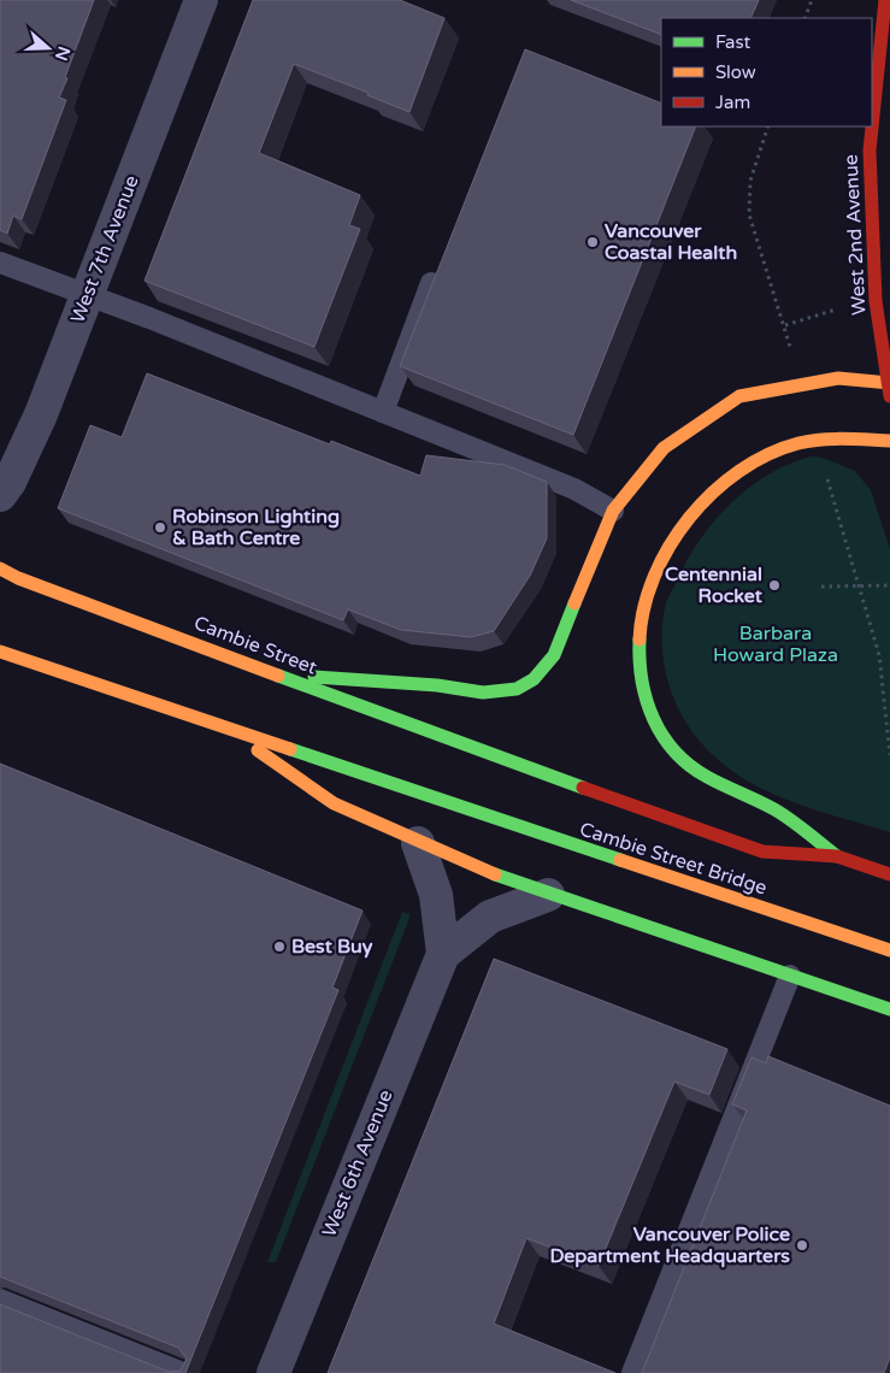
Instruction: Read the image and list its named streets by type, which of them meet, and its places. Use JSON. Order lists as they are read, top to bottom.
{
  "streets": {
    "main road": ["West 2nd Avenue", "Cambie Street", "Cambie Street Bridge"],
    "street": ["West 7th Avenue", "West 6th Avenue"]
  },
  "crossings": [
    ["Cambie Street", "Cambie Street Bridge"]
  ],
  "parks": ["Barbara Howard Plaza"],
  "places": [
    "Vancouver Coastal Health",
    "Robinson Lighting & Bath Centre",
    "Centennial Rocket",
    "Best Buy",
    "Vancouver Police Department Headquarters"
  ],
  "legend": ["Fast", "Slow", "Jam"],
  "north": "right"
}
